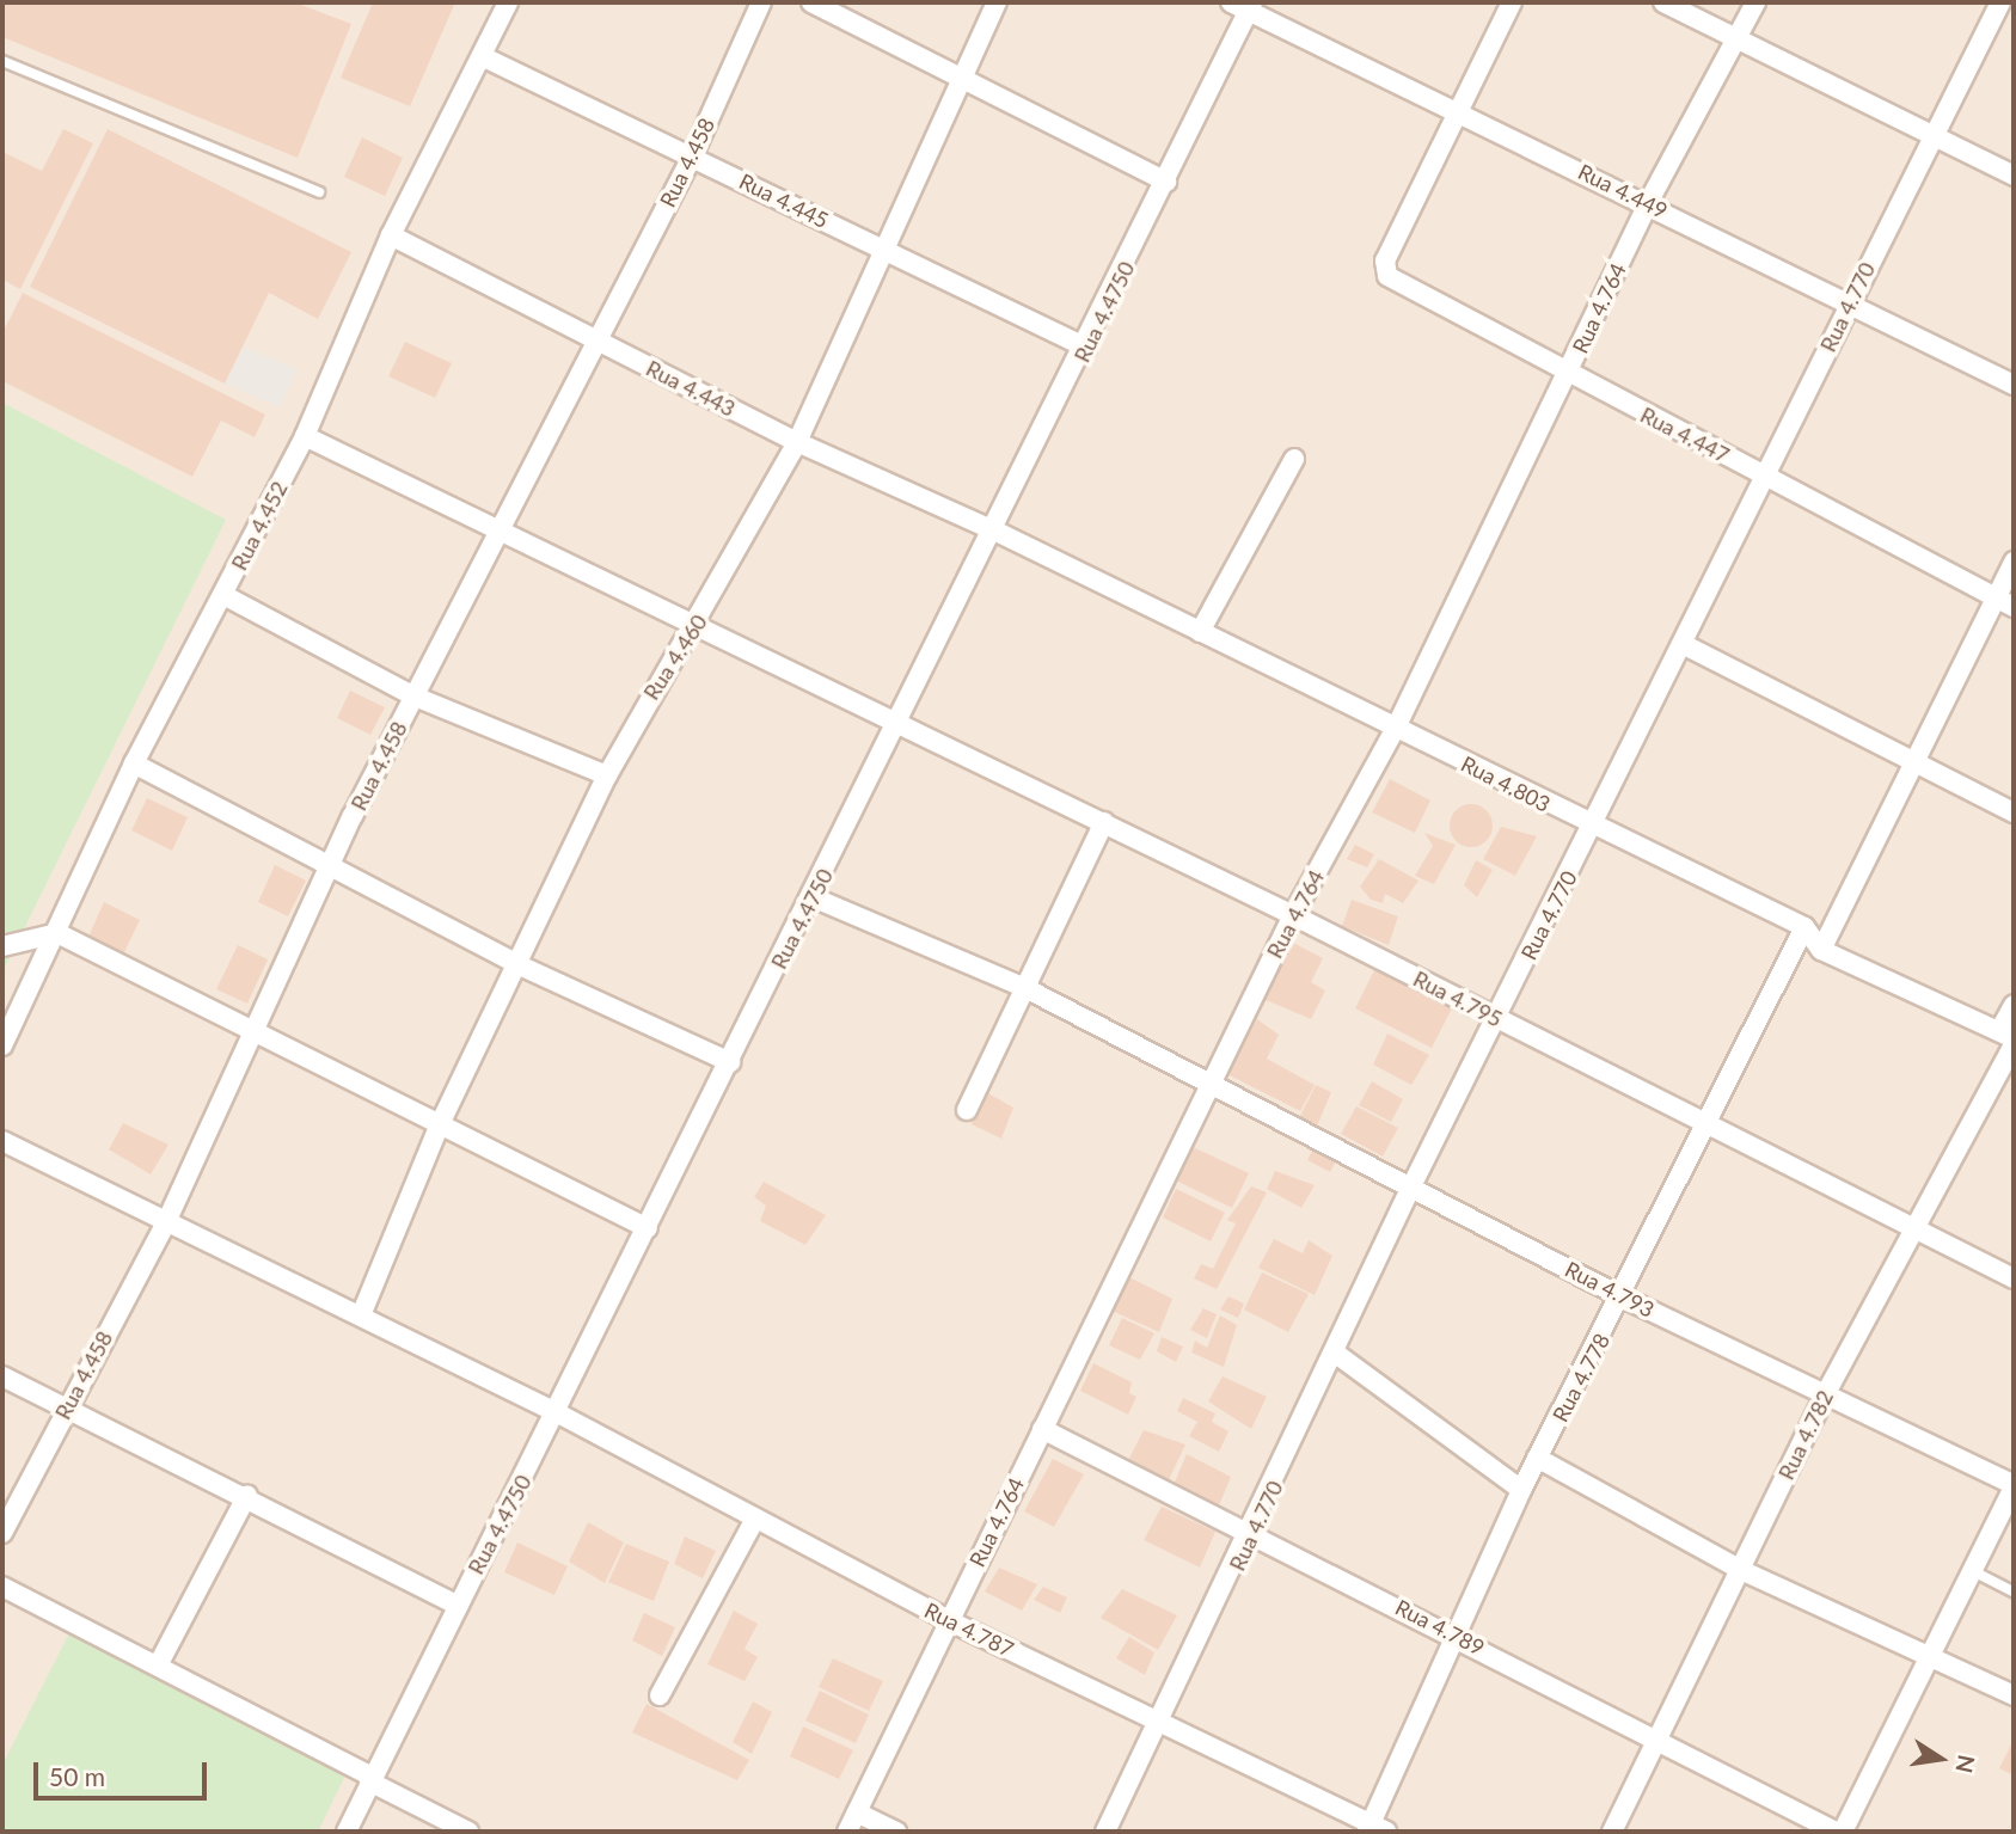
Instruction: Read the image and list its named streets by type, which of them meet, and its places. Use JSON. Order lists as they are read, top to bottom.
{
  "streets": {
    "street": [
      "Rua 4.458",
      "Rua 4.449",
      "Rua 4.445",
      "Rua 4.770",
      "Rua 4.764",
      "Rua 4.4750",
      "Rua 4.443",
      "Rua 4.447",
      "Rua 4.452",
      "Rua 4.460",
      "Rua 4.803",
      "Rua 4.795",
      "Rua 4.793",
      "Rua 4.778",
      "Rua 4.782",
      "Rua 4.789",
      "Rua 4.787"
    ]
  },
  "crossings": [
    ["Rua 4.458", "Rua 4.445"],
    ["Rua 4.458", "Rua 4.443"],
    ["Rua 4.458", "Rua 4.795"],
    ["Rua 4.458", "Rua 4.787"],
    ["Rua 4.449", "Rua 4.770"],
    ["Rua 4.449", "Rua 4.764"],
    ["Rua 4.449", "Rua 4.4750"],
    ["Rua 4.449", "Rua 4.447"],
    ["Rua 4.445", "Rua 4.4750"],
    ["Rua 4.445", "Rua 4.452"],
    ["Rua 4.445", "Rua 4.460"],
    ["Rua 4.770", "Rua 4.447"],
    ["Rua 4.770", "Rua 4.803"],
    ["Rua 4.770", "Rua 4.795"],
    ["Rua 4.770", "Rua 4.793"],
    ["Rua 4.770", "Rua 4.789"],
    ["Rua 4.770", "Rua 4.787"],
    ["Rua 4.764", "Rua 4.447"],
    ["Rua 4.764", "Rua 4.803"],
    ["Rua 4.764", "Rua 4.795"],
    ["Rua 4.764", "Rua 4.793"],
    ["Rua 4.764", "Rua 4.789"],
    ["Rua 4.764", "Rua 4.787"],
    ["Rua 4.4750", "Rua 4.443"],
    ["Rua 4.4750", "Rua 4.803"],
    ["Rua 4.4750", "Rua 4.795"],
    ["Rua 4.4750", "Rua 4.793"],
    ["Rua 4.4750", "Rua 4.787"],
    ["Rua 4.443", "Rua 4.452"],
    ["Rua 4.443", "Rua 4.460"],
    ["Rua 4.443", "Rua 4.803"],
    ["Rua 4.452", "Rua 4.795"],
    ["Rua 4.460", "Rua 4.795"],
    ["Rua 4.460", "Rua 4.787"],
    ["Rua 4.803", "Rua 4.778"],
    ["Rua 4.795", "Rua 4.778"],
    ["Rua 4.795", "Rua 4.782"],
    ["Rua 4.793", "Rua 4.778"],
    ["Rua 4.793", "Rua 4.782"],
    ["Rua 4.778", "Rua 4.789"],
    ["Rua 4.778", "Rua 4.787"],
    ["Rua 4.782", "Rua 4.789"]
  ],
  "scale_bar": "50 m",
  "north": "right"
}
